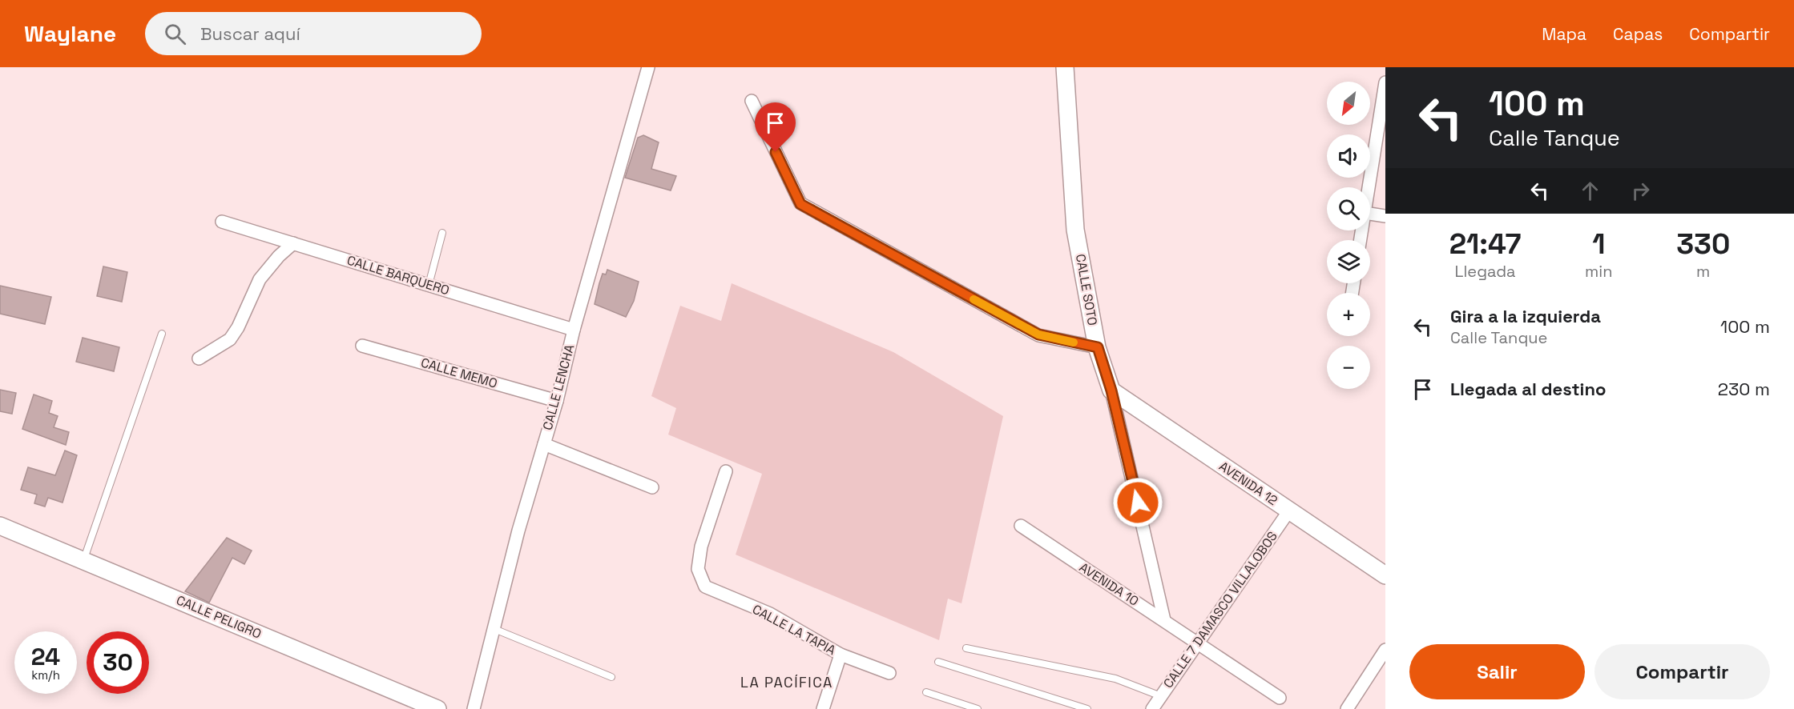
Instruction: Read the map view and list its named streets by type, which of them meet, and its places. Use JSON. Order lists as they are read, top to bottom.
{
  "streets": {
    "street": [
      "CALLE BARQUERO",
      "CALLE SOTO",
      "CALLE MEMO",
      "CALLE LENCHA",
      "AVENIDA 12",
      "AVENIDA 10",
      "CALLE 7 DAMASCO VILLALOBOS",
      "CALLE PELIGRO",
      "CALLE LA TAPIA"
    ]
  },
  "crossings": [
    ["CALLE BARQUERO", "CALLE LENCHA"],
    ["CALLE SOTO", "AVENIDA 12"],
    ["CALLE SOTO", "AVENIDA 10"],
    ["CALLE MEMO", "CALLE LENCHA"],
    ["AVENIDA 12", "CALLE 7 DAMASCO VILLALOBOS"],
    ["AVENIDA 10", "CALLE 7 DAMASCO VILLALOBOS"]
  ],
  "districts": ["LA PACÍFICA"],
  "north": "bottom left",
  "page": {
    "header": "Waylane",
    "search": "Buscar aquí",
    "nav": ["Mapa", "Capas", "Compartir"],
    "turn": ["100 m", "Calle Tanque"],
    "map_buttons": ["+", "−"],
    "eta": [
      "21:47",
      "Llegada",
      "1",
      "min",
      "330",
      "m"
    ],
    "list": [
      {
        "name": "Gira a la izquierda",
        "note": "Calle Tanque",
        "value": "100 m"
      },
      {
        "name": "Llegada al destino",
        "value": "230 m"
      }
    ],
    "speed": "24 km/h",
    "limit": "30",
    "buttons": ["Salir", "Compartir"]
  }
}
